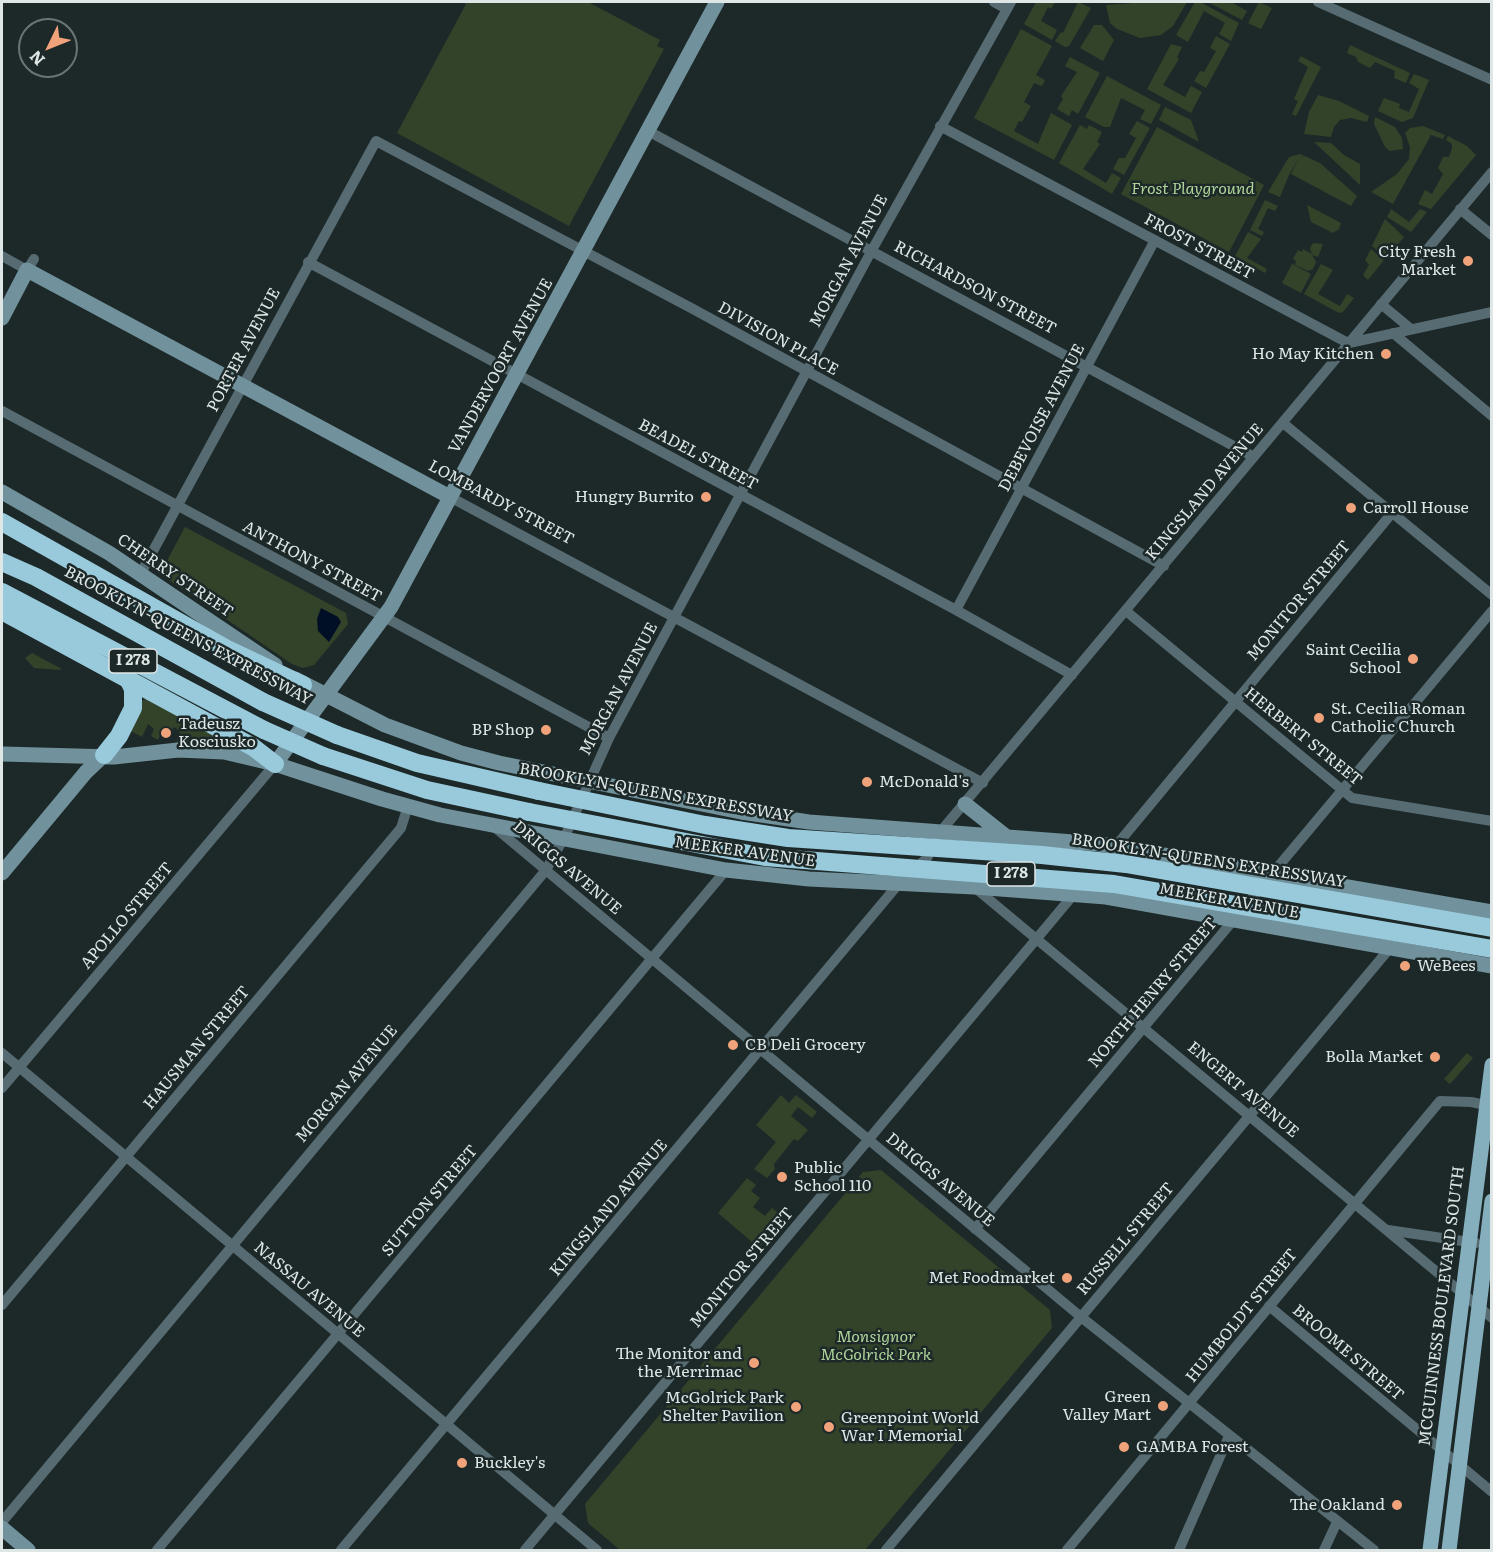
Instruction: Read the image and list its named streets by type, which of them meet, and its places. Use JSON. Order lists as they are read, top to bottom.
{
  "streets": {
    "highway": ["BROOKLYN-QUEENS EXPRESSWAY", "I 278"],
    "main road": [
      "VANDERVOORT AVENUE",
      "LOMBARDY STREET",
      "CHERRY STREET",
      "MEEKER AVENUE",
      "MCGUINNESS BOULEVARD SOUTH"
    ],
    "street": [
      "FROST STREET",
      "MORGAN AVENUE",
      "RICHARDSON STREET",
      "DIVISION PLACE",
      "PORTER AVENUE",
      "DEBEVOISE AVENUE",
      "BEADEL STREET",
      "KINGSLAND AVENUE",
      "ANTHONY STREET",
      "MONITOR STREET",
      "HERBERT STREET",
      "DRIGGS AVENUE",
      "APOLLO STREET",
      "NORTH HENRY STREET",
      "HAUSMAN STREET",
      "ENGERT AVENUE",
      "SUTTON STREET",
      "RUSSELL STREET",
      "NASSAU AVENUE",
      "HUMBOLDT STREET",
      "BROOME STREET"
    ]
  },
  "crossings": [
    ["FROST STREET", "MORGAN AVENUE"],
    ["FROST STREET", "DEBEVOISE AVENUE"],
    ["FROST STREET", "KINGSLAND AVENUE"],
    ["MORGAN AVENUE", "RICHARDSON STREET"],
    ["MORGAN AVENUE", "DIVISION PLACE"],
    ["MORGAN AVENUE", "BEADEL STREET"],
    ["MORGAN AVENUE", "LOMBARDY STREET"],
    ["MORGAN AVENUE", "ANTHONY STREET"],
    ["MORGAN AVENUE", "MEEKER AVENUE"],
    ["MORGAN AVENUE", "DRIGGS AVENUE"],
    ["MORGAN AVENUE", "NASSAU AVENUE"],
    ["RICHARDSON STREET", "VANDERVOORT AVENUE"],
    ["RICHARDSON STREET", "DEBEVOISE AVENUE"],
    ["RICHARDSON STREET", "KINGSLAND AVENUE"],
    ["DIVISION PLACE", "PORTER AVENUE"],
    ["DIVISION PLACE", "VANDERVOORT AVENUE"],
    ["DIVISION PLACE", "DEBEVOISE AVENUE"],
    ["DIVISION PLACE", "KINGSLAND AVENUE"],
    ["PORTER AVENUE", "BEADEL STREET"],
    ["PORTER AVENUE", "LOMBARDY STREET"],
    ["PORTER AVENUE", "ANTHONY STREET"],
    ["PORTER AVENUE", "CHERRY STREET"],
    ["VANDERVOORT AVENUE", "BEADEL STREET"],
    ["VANDERVOORT AVENUE", "LOMBARDY STREET"],
    ["VANDERVOORT AVENUE", "ANTHONY STREET"],
    ["VANDERVOORT AVENUE", "CHERRY STREET"],
    ["VANDERVOORT AVENUE", "MEEKER AVENUE"],
    ["VANDERVOORT AVENUE", "APOLLO STREET"],
    ["DEBEVOISE AVENUE", "BEADEL STREET"],
    ["BEADEL STREET", "KINGSLAND AVENUE"],
    ["KINGSLAND AVENUE", "LOMBARDY STREET"],
    ["KINGSLAND AVENUE", "HERBERT STREET"],
    ["KINGSLAND AVENUE", "MEEKER AVENUE"],
    ["KINGSLAND AVENUE", "DRIGGS AVENUE"],
    ["KINGSLAND AVENUE", "NASSAU AVENUE"],
    ["CHERRY STREET", "MEEKER AVENUE"],
    ["MONITOR STREET", "HERBERT STREET"],
    ["MONITOR STREET", "MEEKER AVENUE"],
    ["MONITOR STREET", "DRIGGS AVENUE"],
    ["MONITOR STREET", "ENGERT AVENUE"],
    ["MONITOR STREET", "NASSAU AVENUE"],
    ["BROOKLYN-QUEENS EXPRESSWAY", "I 278"],
    ["HERBERT STREET", "NORTH HENRY STREET"],
    ["MEEKER AVENUE", "DRIGGS AVENUE"],
    ["MEEKER AVENUE", "APOLLO STREET"],
    ["MEEKER AVENUE", "NORTH HENRY STREET"],
    ["MEEKER AVENUE", "HAUSMAN STREET"],
    ["MEEKER AVENUE", "ENGERT AVENUE"],
    ["MEEKER AVENUE", "SUTTON STREET"],
    ["MEEKER AVENUE", "RUSSELL STREET"],
    ["DRIGGS AVENUE", "NORTH HENRY STREET"],
    ["DRIGGS AVENUE", "SUTTON STREET"],
    ["DRIGGS AVENUE", "RUSSELL STREET"],
    ["DRIGGS AVENUE", "HUMBOLDT STREET"],
    ["APOLLO STREET", "NASSAU AVENUE"],
    ["NORTH HENRY STREET", "ENGERT AVENUE"],
    ["HAUSMAN STREET", "NASSAU AVENUE"],
    ["ENGERT AVENUE", "RUSSELL STREET"],
    ["ENGERT AVENUE", "MCGUINNESS BOULEVARD SOUTH"],
    ["ENGERT AVENUE", "HUMBOLDT STREET"],
    ["SUTTON STREET", "NASSAU AVENUE"],
    ["MCGUINNESS BOULEVARD SOUTH", "HUMBOLDT STREET"],
    ["MCGUINNESS BOULEVARD SOUTH", "BROOME STREET"],
    ["HUMBOLDT STREET", "BROOME STREET"]
  ],
  "parks": ["Frost Playground", "Monsignor McGolrick Park"],
  "places": [
    "City Fresh Market",
    "Ho May Kitchen",
    "Hungry Burrito",
    "Carroll House",
    "Saint Cecilia School",
    "St. Cecilia Roman Catholic Church",
    "BP Shop",
    "Tadeusz Kosciusko",
    "McDonald's",
    "WeBees",
    "CB Deli Grocery",
    "Bolla Market",
    "Public School 110",
    "Met Foodmarket",
    "The Monitor and the Merrimac",
    "Green Valley Mart",
    "McGolrick Park Shelter Pavilion",
    "Greenpoint World War I Memorial",
    "GAMBA Forest",
    "Buckley's",
    "The Oakland"
  ],
  "north": "bottom left"
}
